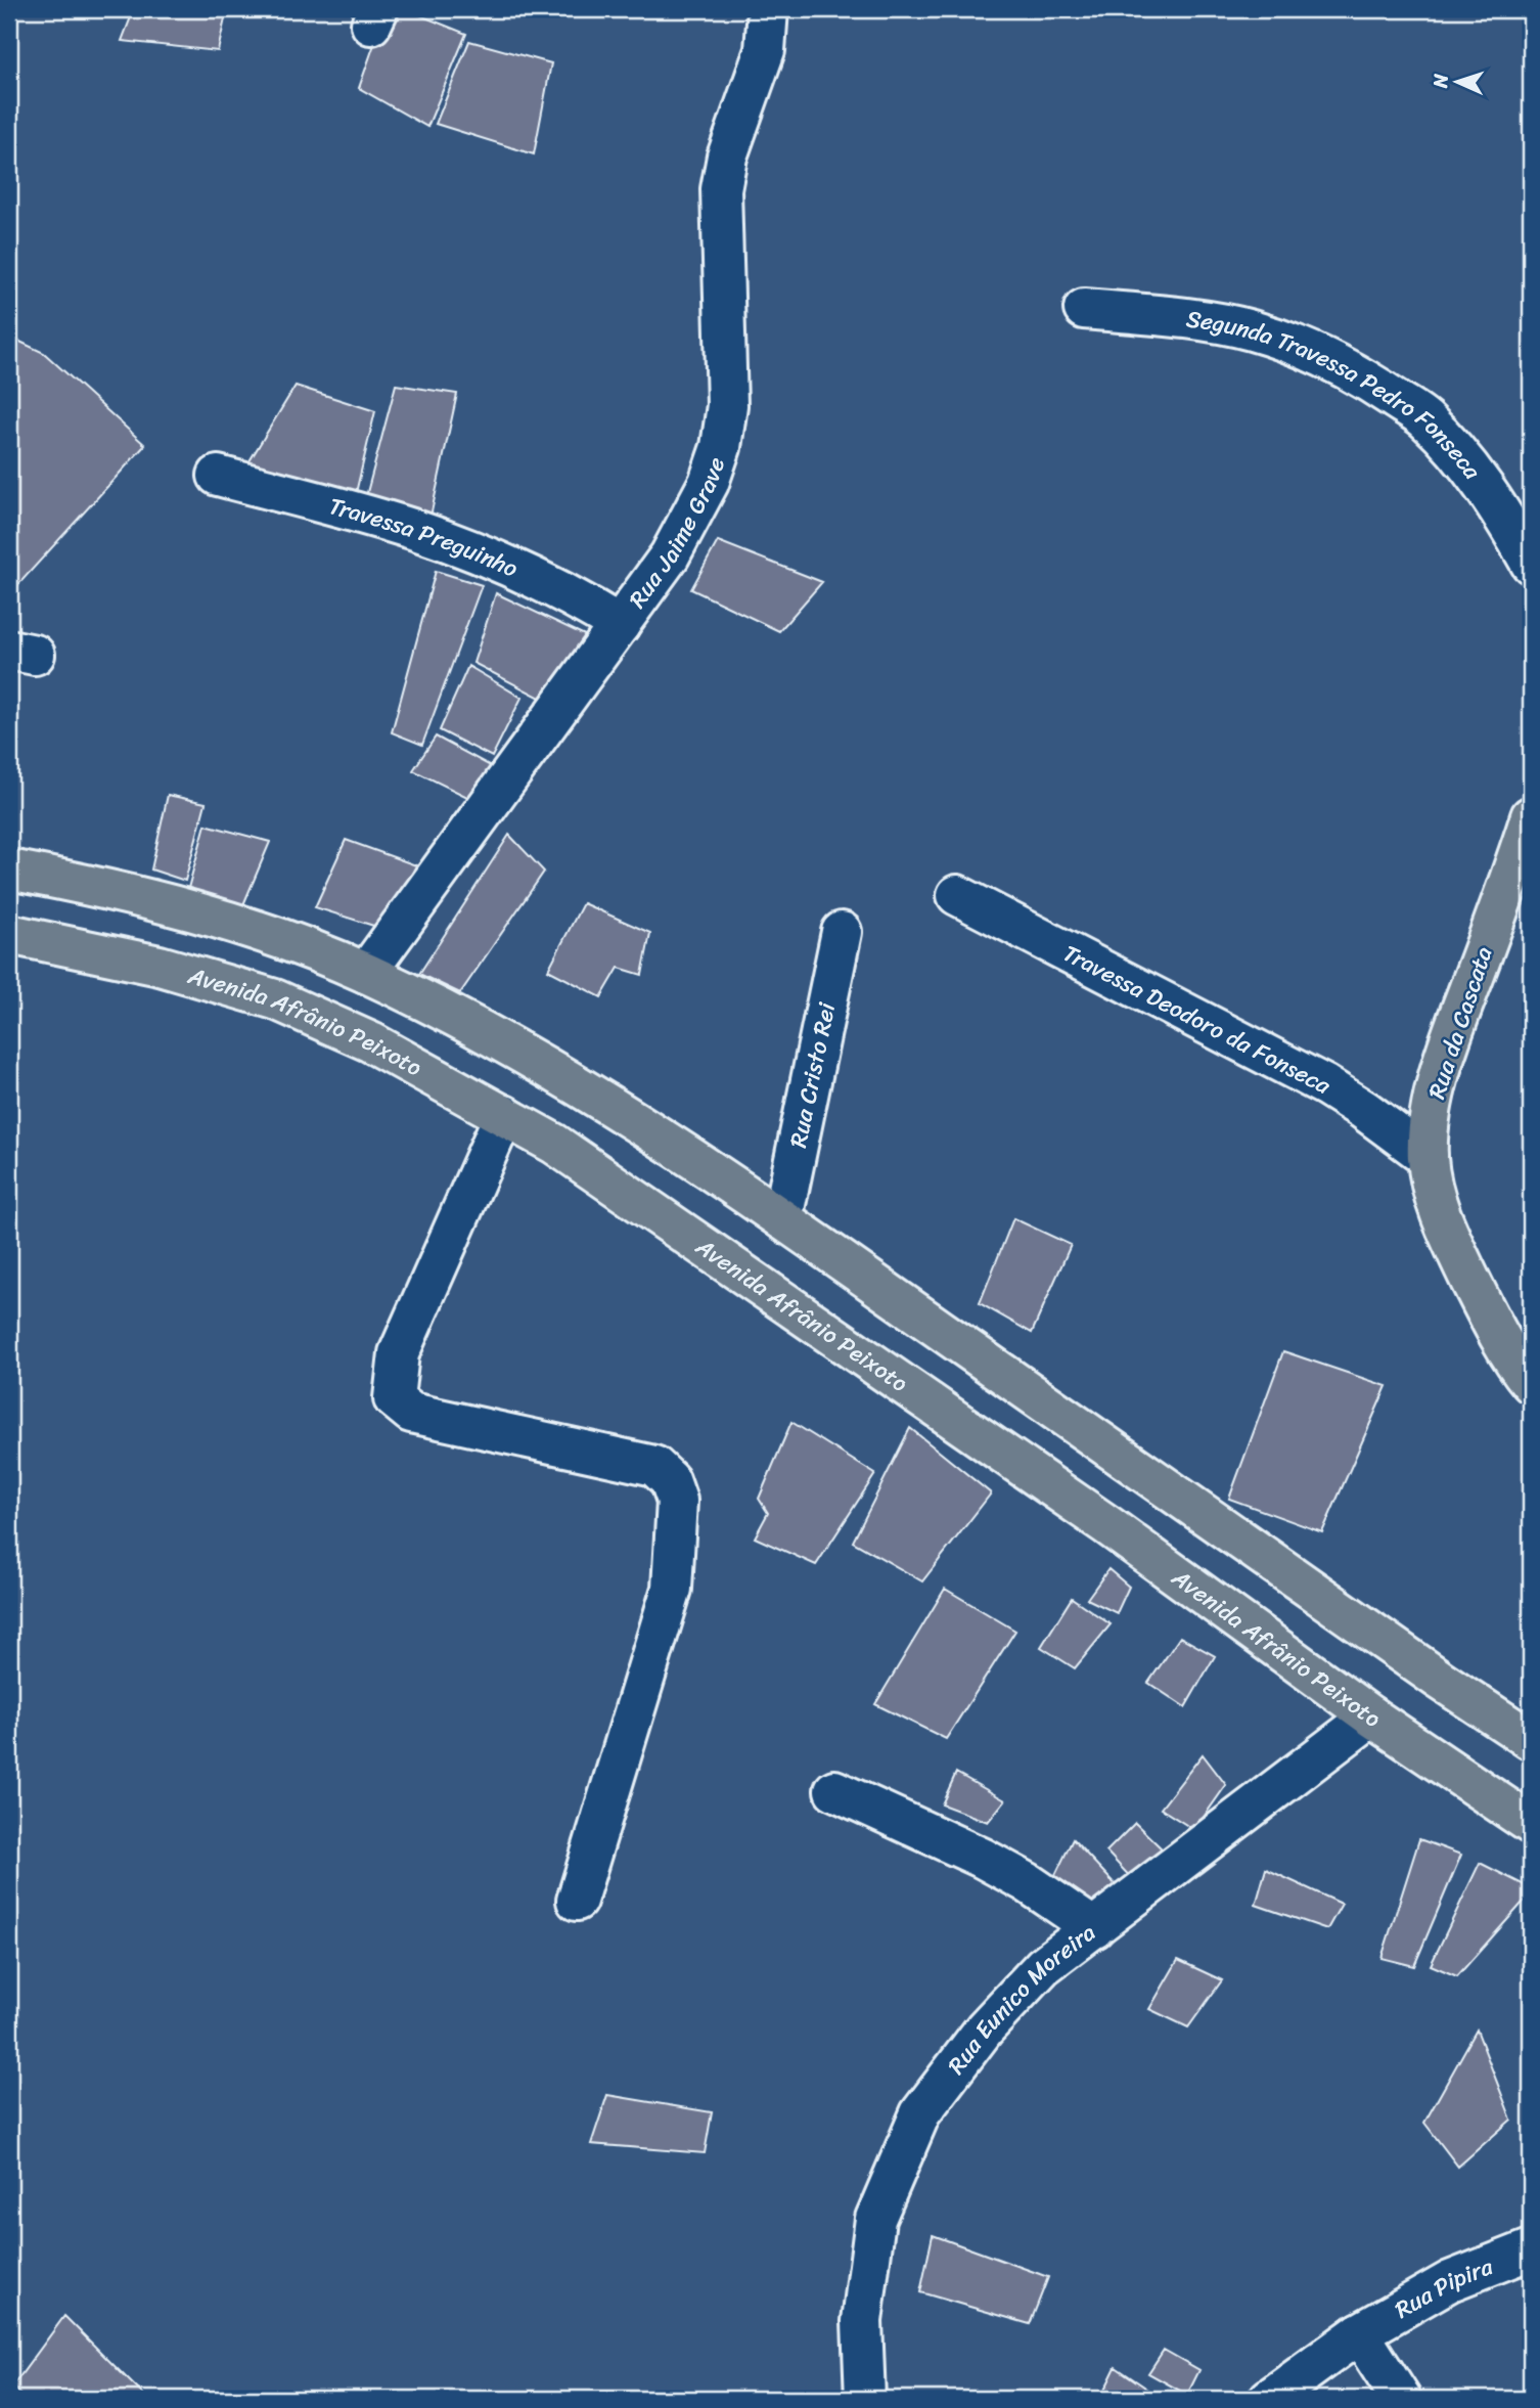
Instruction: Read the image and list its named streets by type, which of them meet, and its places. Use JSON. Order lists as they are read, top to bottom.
{
  "streets": {
    "main road": ["Avenida Afrânio Peixoto", "Rua da Cascata"],
    "street": [
      "Segunda Travessa Pedro Fonseca",
      "Rua Jaime Grave",
      "Travessa Preguinho",
      "Travessa Deodoro da Fonseca",
      "Rua Cristo Rei",
      "Rua Eunico Moreira",
      "Rua Pipira"
    ]
  },
  "crossings": [
    ["Rua Jaime Grave", "Travessa Preguinho"],
    ["Travessa Deodoro da Fonseca", "Rua da Cascata"],
    ["Avenida Afrânio Peixoto", "Rua Eunico Moreira"]
  ],
  "north": "left"
}
